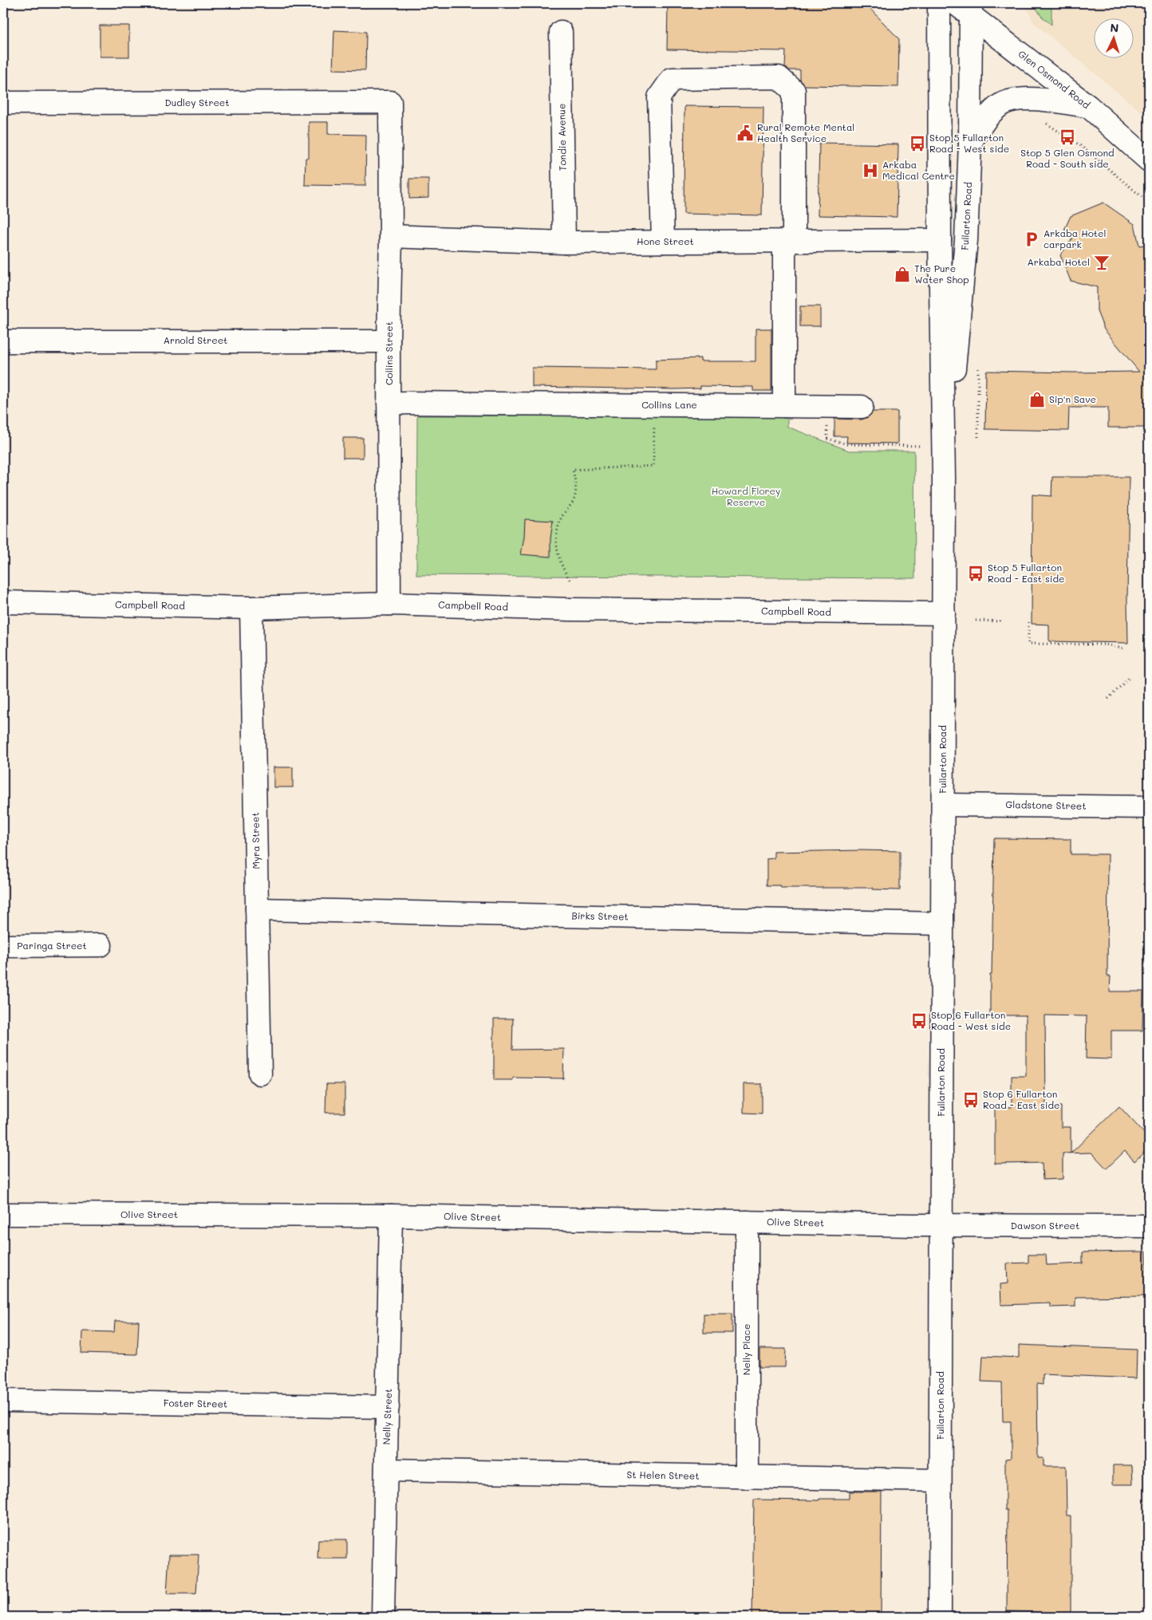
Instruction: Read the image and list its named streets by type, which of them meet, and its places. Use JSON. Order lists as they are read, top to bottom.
{
  "streets": {
    "main road": [
      "Glen Osmond Road",
      "Dudley Street",
      "Tondie Avenue",
      "Fullarton Road",
      "Hone Street",
      "Arnold Street",
      "Collins Street",
      "Collins Lane",
      "Campbell Road",
      "Gladstone Street",
      "Myra Street",
      "Birks Street",
      "Paringa Street",
      "Olive Street",
      "Dawson Street",
      "Nelly Place",
      "Foster Street",
      "Nelly Street",
      "St Helen Street"
    ]
  },
  "crossings": [
    ["Glen Osmond Road", "Fullarton Road"],
    ["Dudley Street", "Collins Street"],
    ["Tondie Avenue", "Hone Street"],
    ["Fullarton Road", "Hone Street"],
    ["Fullarton Road", "Campbell Road"],
    ["Fullarton Road", "Gladstone Street"],
    ["Fullarton Road", "Birks Street"],
    ["Fullarton Road", "Olive Street"],
    ["Fullarton Road", "Dawson Street"],
    ["Fullarton Road", "St Helen Street"],
    ["Hone Street", "Collins Street"],
    ["Arnold Street", "Collins Street"],
    ["Collins Street", "Collins Lane"],
    ["Collins Street", "Campbell Road"],
    ["Campbell Road", "Myra Street"],
    ["Myra Street", "Birks Street"],
    ["Olive Street", "Dawson Street"],
    ["Olive Street", "Nelly Place"],
    ["Olive Street", "Nelly Street"],
    ["Nelly Place", "St Helen Street"],
    ["Foster Street", "Nelly Street"],
    ["Nelly Street", "St Helen Street"]
  ],
  "parks": ["Howard Florey Reserve"],
  "places": {
    "public building": ["Rural Remote Mental Health Service"],
    "bus stop": [
      "Stop 5 Glen Osmond Road - South side",
      "Stop 5 Fullarton Road - West side",
      "Stop 5 Fullarton Road - East side",
      "Stop 6 Fullarton Road - West side",
      "Stop 6 Fullarton Road - East side"
    ],
    "hospital": ["Arkaba Medical Centre"],
    "parking": ["Arkaba Hotel carpark"],
    "bar": ["Arkaba Hotel"],
    "shop": ["The Pure Water Shop", "Sip'n Save"]
  },
  "north": "top"
}
